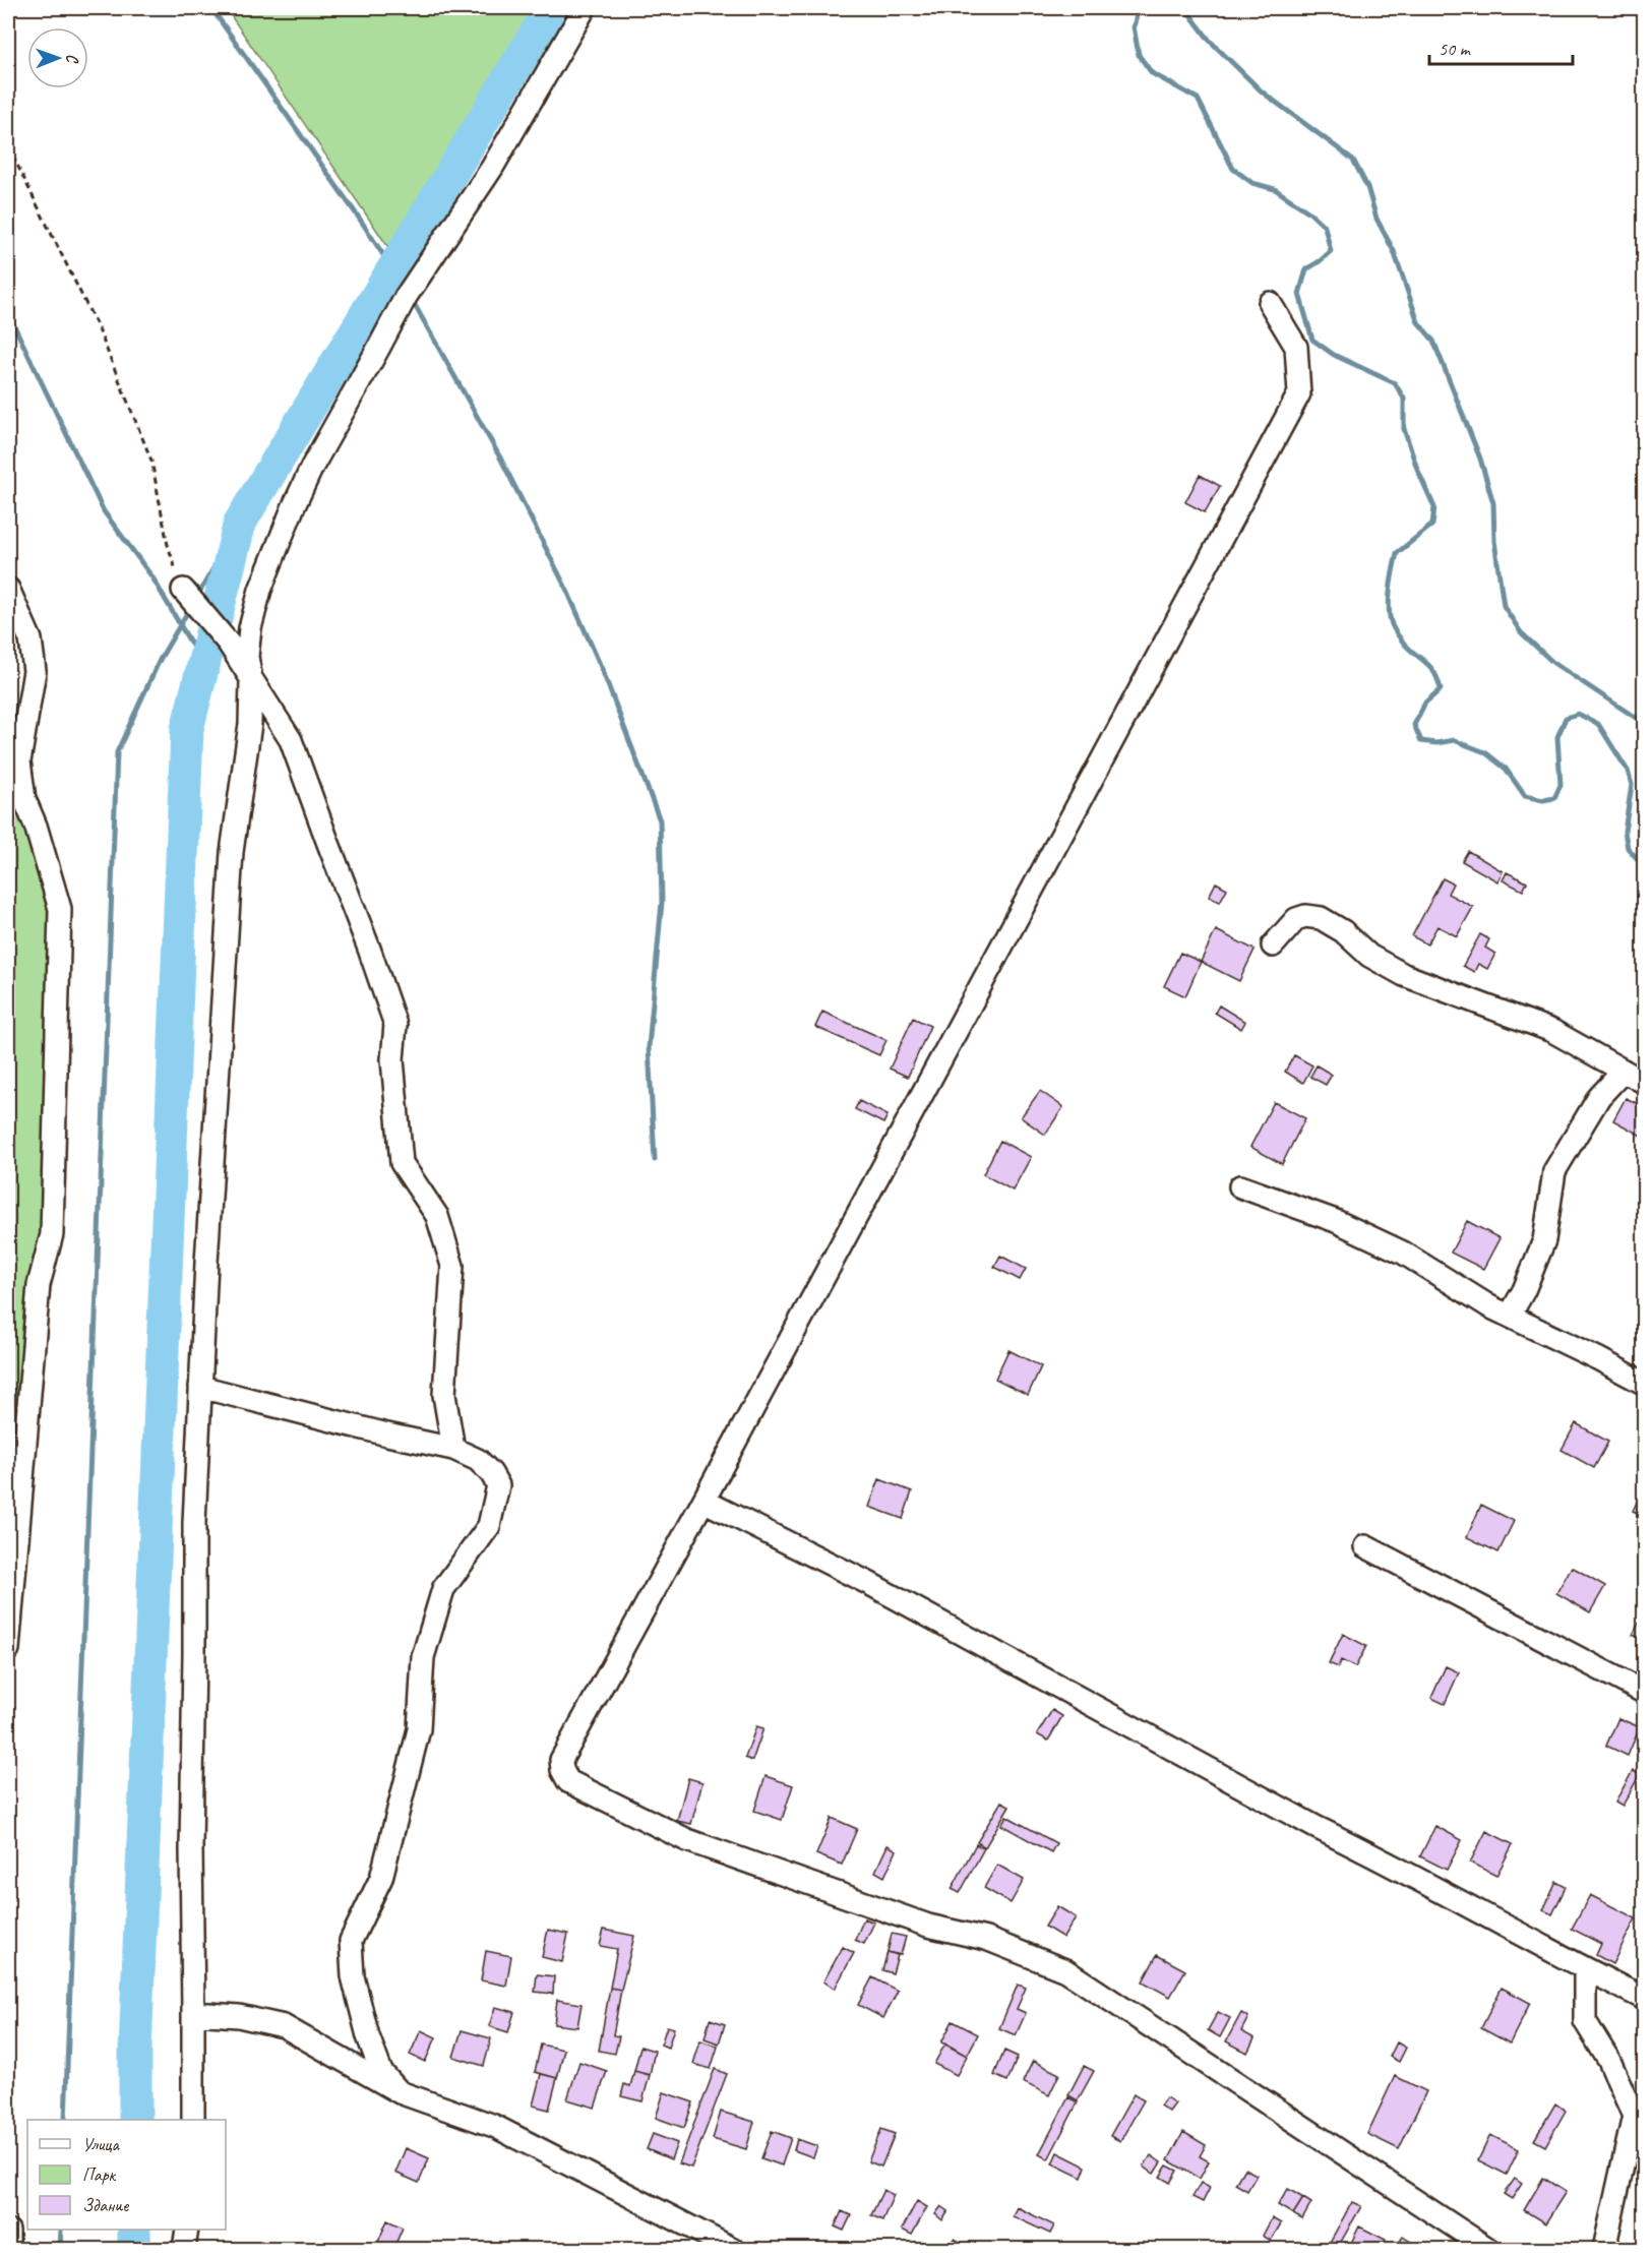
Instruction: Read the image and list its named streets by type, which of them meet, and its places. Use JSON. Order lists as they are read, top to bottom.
{
  "legend": ["Улица", "Парк", "Здание"],
  "scale_bar": "50 m",
  "north": "right"
}
